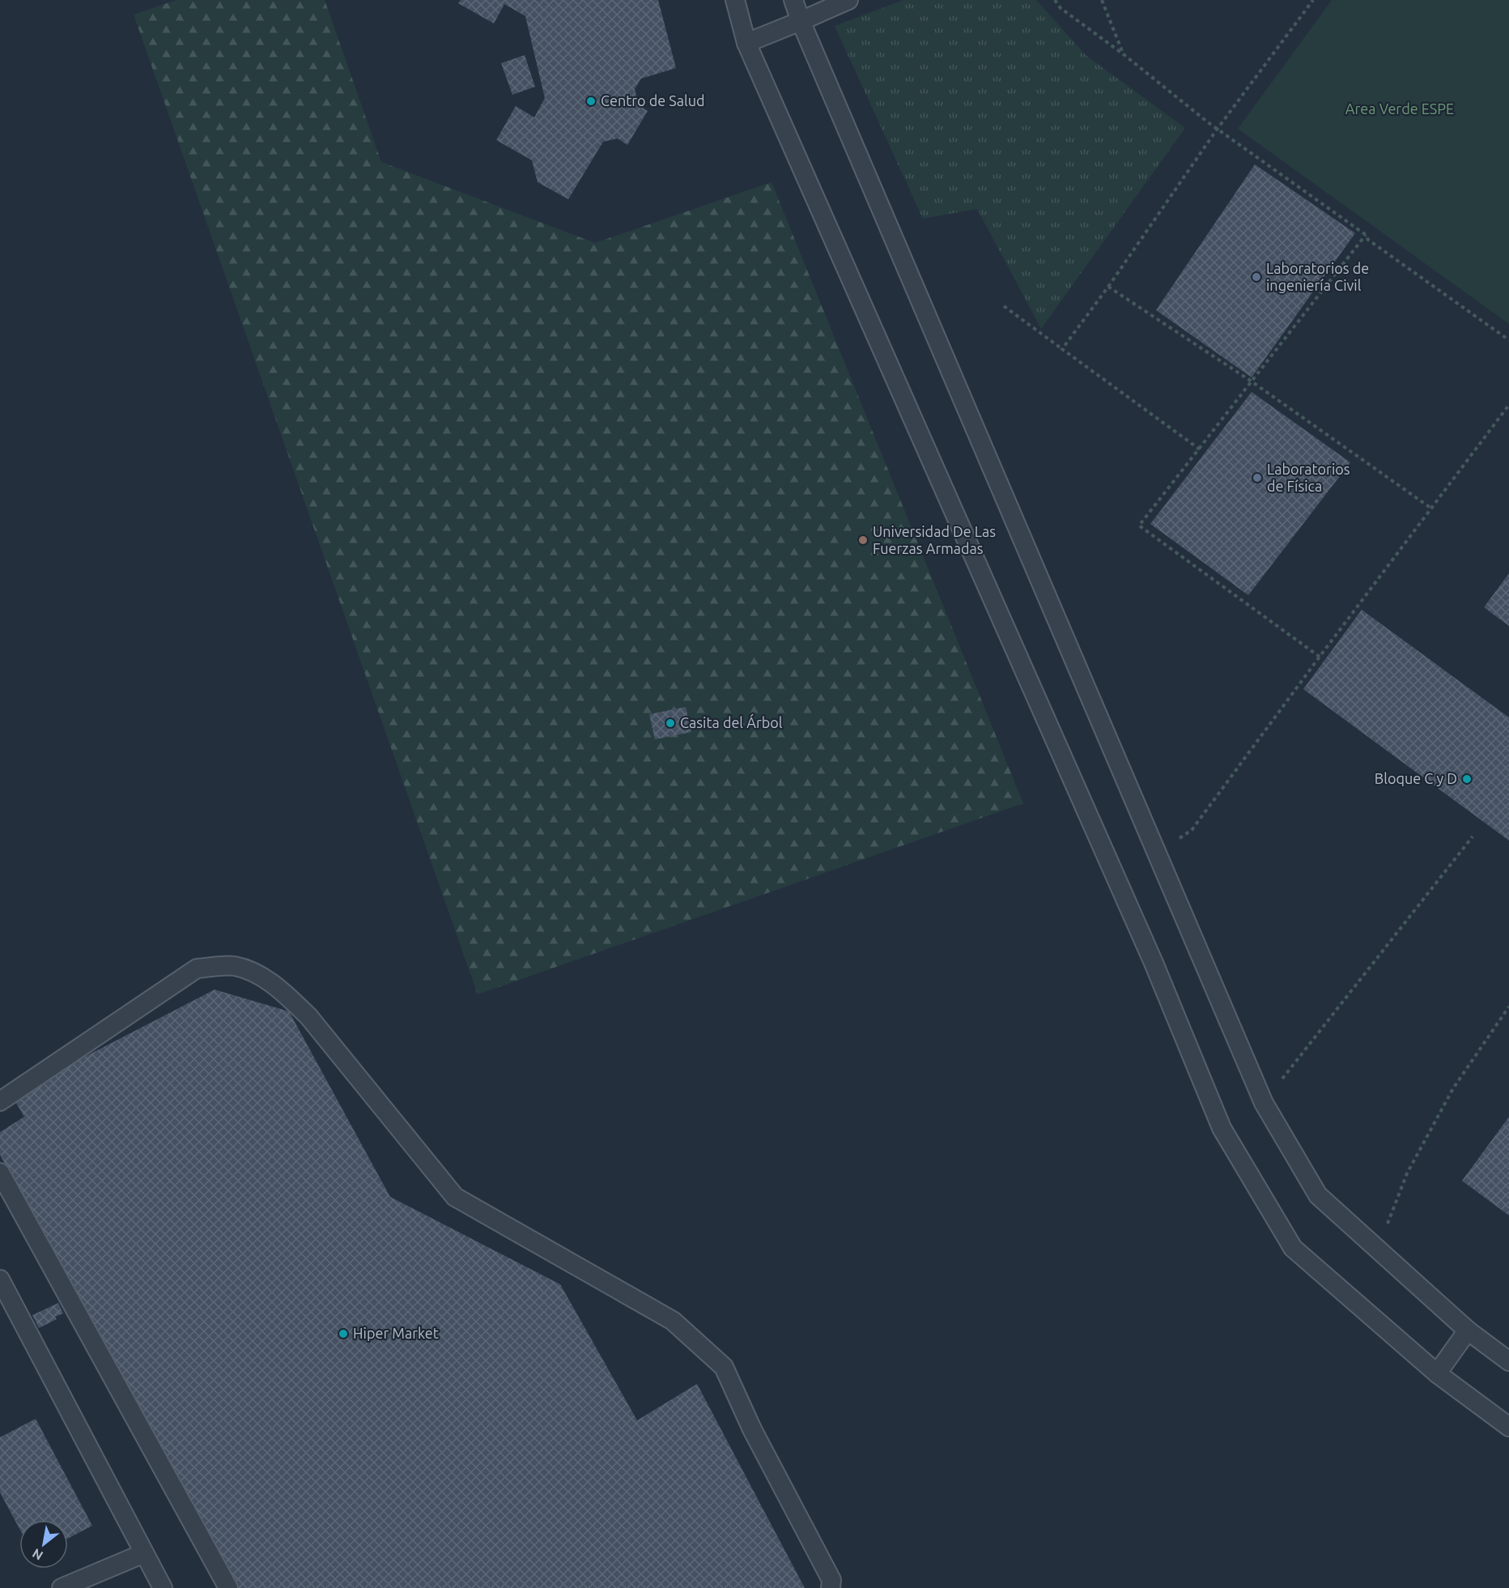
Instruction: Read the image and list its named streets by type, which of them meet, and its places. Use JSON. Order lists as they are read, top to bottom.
{
  "parks": ["Area Verde ESPE"],
  "places": [
    "Centro de Salud",
    "Laboratorios de ingeniería Civil",
    "Laboratorios de Física",
    "Universidad De Las Fuerzas Armadas",
    "Casita del Árbol",
    "Bloque C y D",
    "Hiper Market"
  ],
  "north": "bottom left"
}
